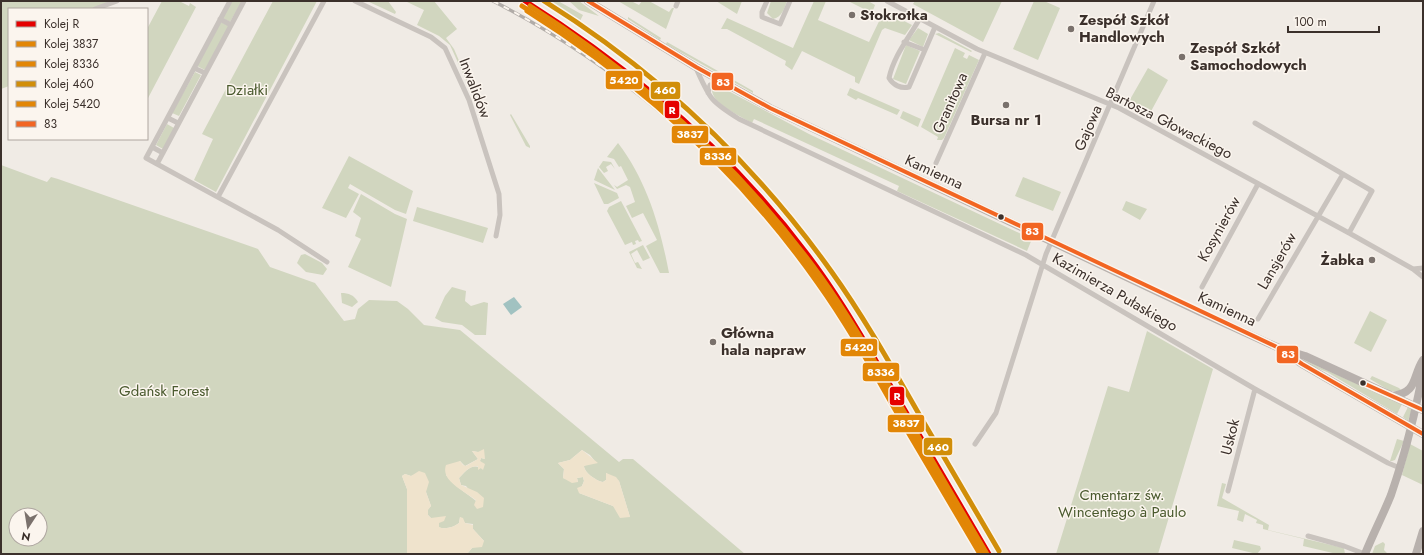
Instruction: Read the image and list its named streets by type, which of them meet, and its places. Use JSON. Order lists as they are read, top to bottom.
{
  "streets": {
    "main road": ["Kamienna"],
    "street": [
      "Inwalidów",
      "Granitowa",
      "Bartosza Głowackiego",
      "Gajowa",
      "Kosynierów",
      "Lansjerów",
      "Kazimierza Pułaskiego",
      "Uskok"
    ]
  },
  "crossings": [
    ["Granitowa", "Bartosza Głowackiego"],
    ["Bartosza Głowackiego", "Gajowa"],
    ["Bartosza Głowackiego", "Kosynierów"],
    ["Bartosza Głowackiego", "Lansjerów"],
    ["Gajowa", "Kamienna"],
    ["Gajowa", "Kazimierza Pułaskiego"],
    ["Kamienna", "Kazimierza Pułaskiego"],
    ["Kazimierza Pułaskiego", "Uskok"]
  ],
  "parks": ["Działki", "Gdańsk Forest", "Cmentarz św. Wincentego à Paulo"],
  "places": [
    "Stokrotka",
    "Zespół Szkół Handlowych",
    "Zespół Szkół Samochodowych",
    "Bursa nr 1",
    "Żabka",
    "Główna hala napraw"
  ],
  "lines": [
    "rail line R",
    "rail line 460",
    "transit line 83",
    "rail line 3837",
    "rail line 8336",
    "rail line 5420"
  ],
  "legend": [
    "Kolej R",
    "Kolej 3837",
    "Kolej 8336",
    "Kolej 460",
    "Kolej 5420",
    "83"
  ],
  "scale_bar": "100 m",
  "north": "bottom"
}
